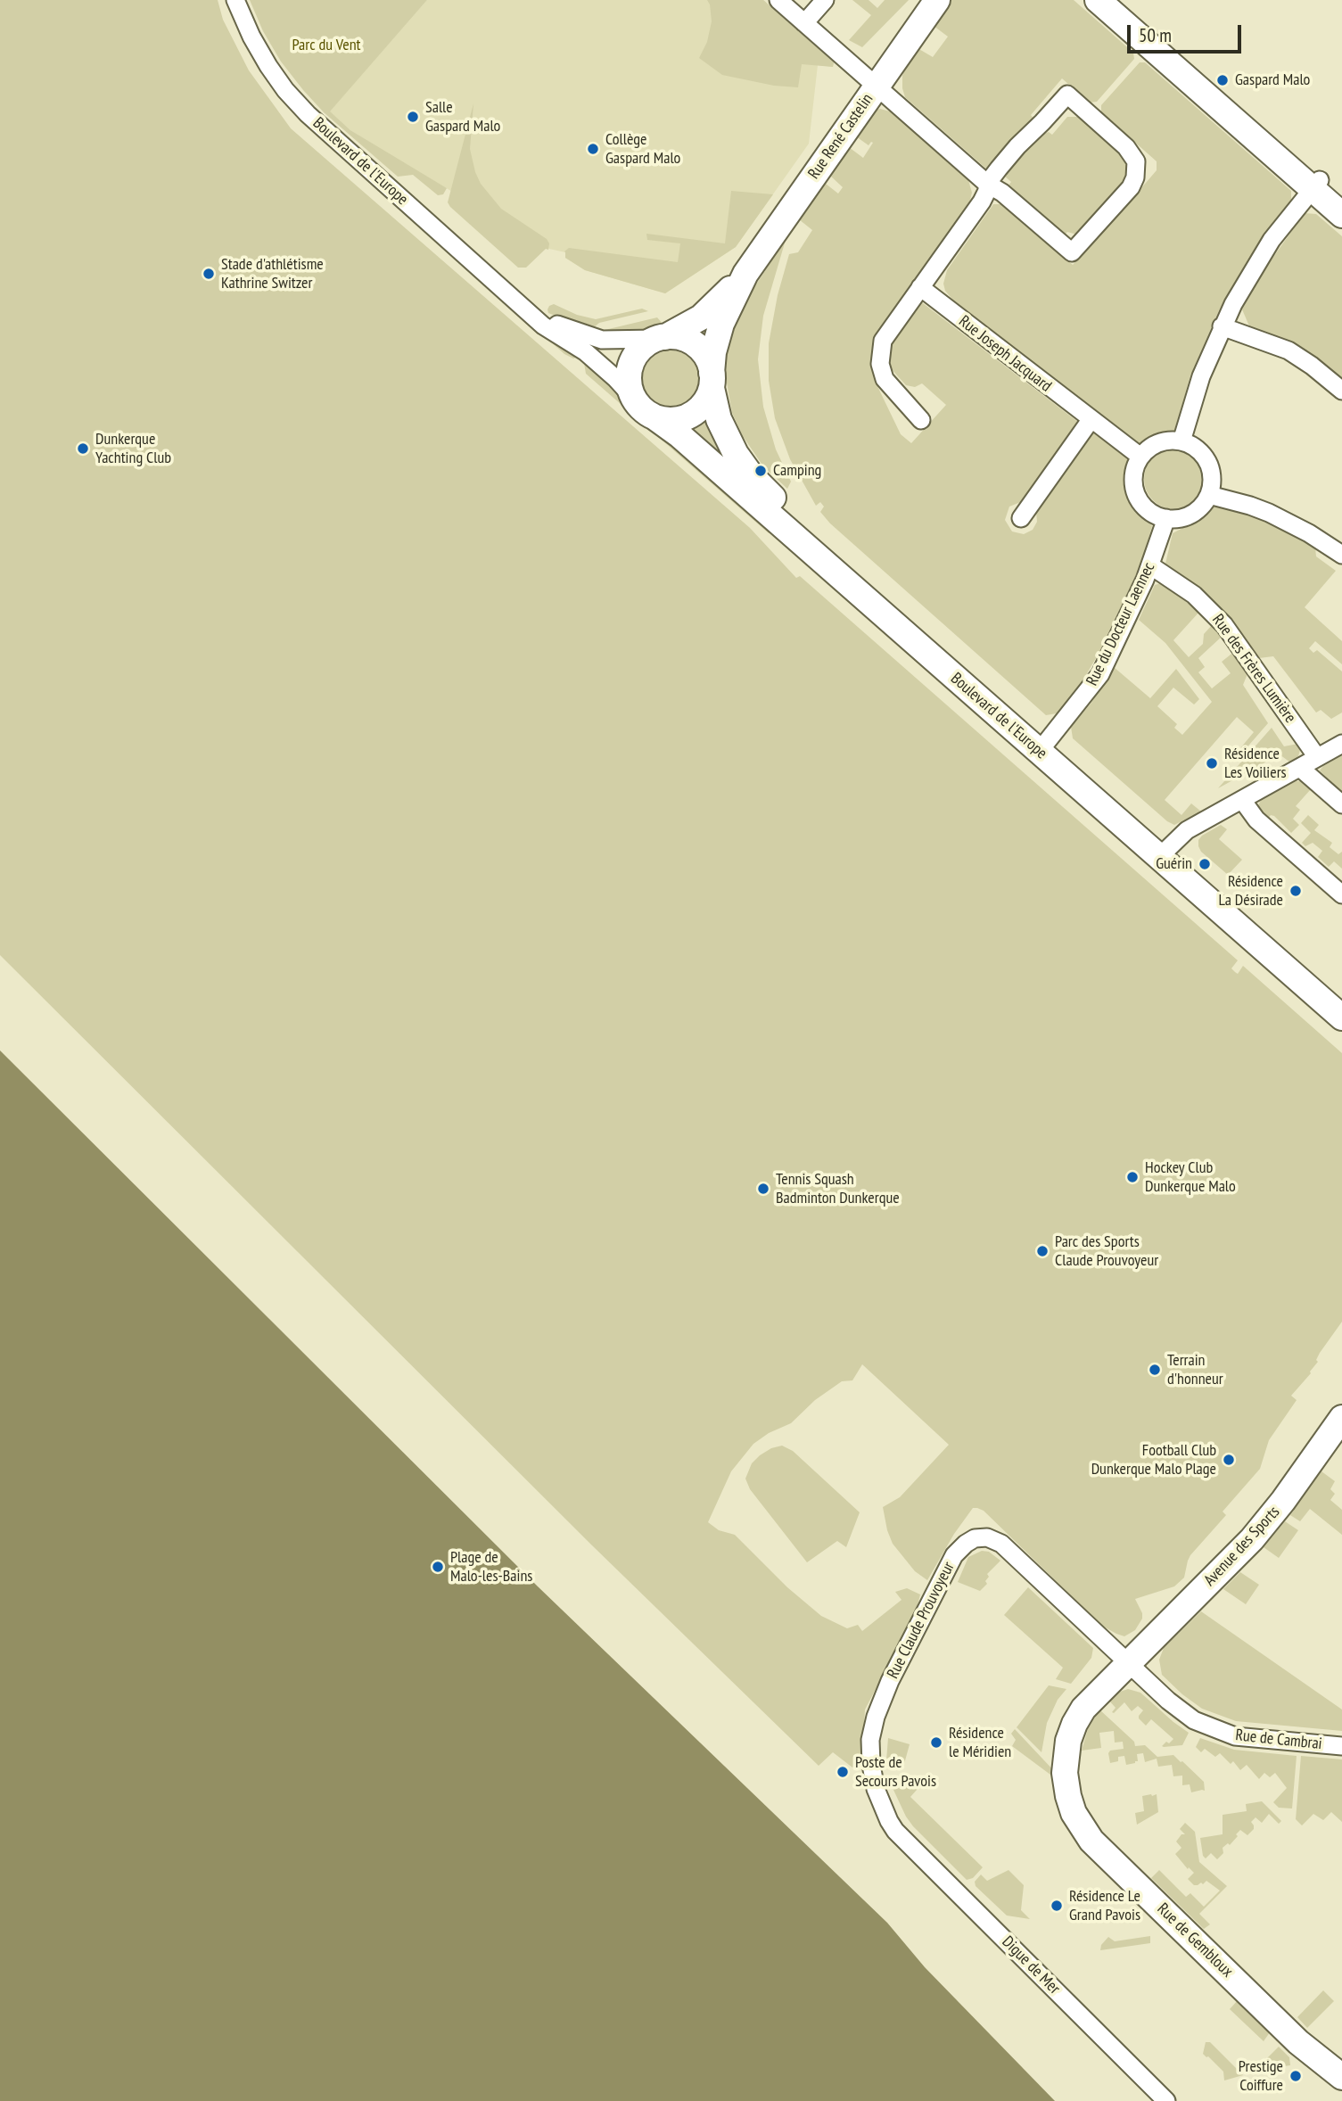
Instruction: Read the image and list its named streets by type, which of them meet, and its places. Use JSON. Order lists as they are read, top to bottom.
{
  "streets": {
    "street": [
      "Rue René Castelin",
      "Boulevard de l'Europe",
      "Rue Joseph Jacquard",
      "Rue du Docteur Laennec",
      "Rue des Frères Lumière",
      "Avenue des Sports",
      "Rue Claude Prouvoyeur",
      "Rue de Cambrai",
      "Rue de Gembloux",
      "Digue de Mer"
    ]
  },
  "crossings": [
    ["Rue René Castelin", "Boulevard de l'Europe"],
    ["Boulevard de l'Europe", "Rue du Docteur Laennec"],
    ["Rue Joseph Jacquard", "Rue du Docteur Laennec"],
    ["Rue du Docteur Laennec", "Rue des Frères Lumière"],
    ["Avenue des Sports", "Rue Claude Prouvoyeur"],
    ["Avenue des Sports", "Rue de Cambrai"],
    ["Avenue des Sports", "Rue de Gembloux"],
    ["Rue Claude Prouvoyeur", "Rue de Cambrai"],
    ["Rue Claude Prouvoyeur", "Rue de Gembloux"],
    ["Rue Claude Prouvoyeur", "Digue de Mer"],
    ["Rue de Cambrai", "Rue de Gembloux"]
  ],
  "parks": ["Parc du Vent"],
  "places": [
    "Gaspard Malo",
    "Salle Gaspard Malo",
    "Collège Gaspard Malo",
    "Stade d'athlétisme Kathrine Switzer",
    "Dunkerque Yachting Club",
    "Camping",
    "Résidence Les Voiliers",
    "Guérin",
    "Résidence La Désirade",
    "Hockey Club Dunkerque Malo",
    "Tennis Squash Badminton Dunkerque",
    "Parc des Sports Claude Prouvoyeur",
    "Terrain d'honneur",
    "Football Club Dunkerque Malo Plage",
    "Plage de Malo-les-Bains",
    "Résidence le Méridien",
    "Poste de Secours Pavois",
    "Résidence Le Grand Pavois",
    "Prestige Coiffure"
  ],
  "scale_bar": "50 m"
}
